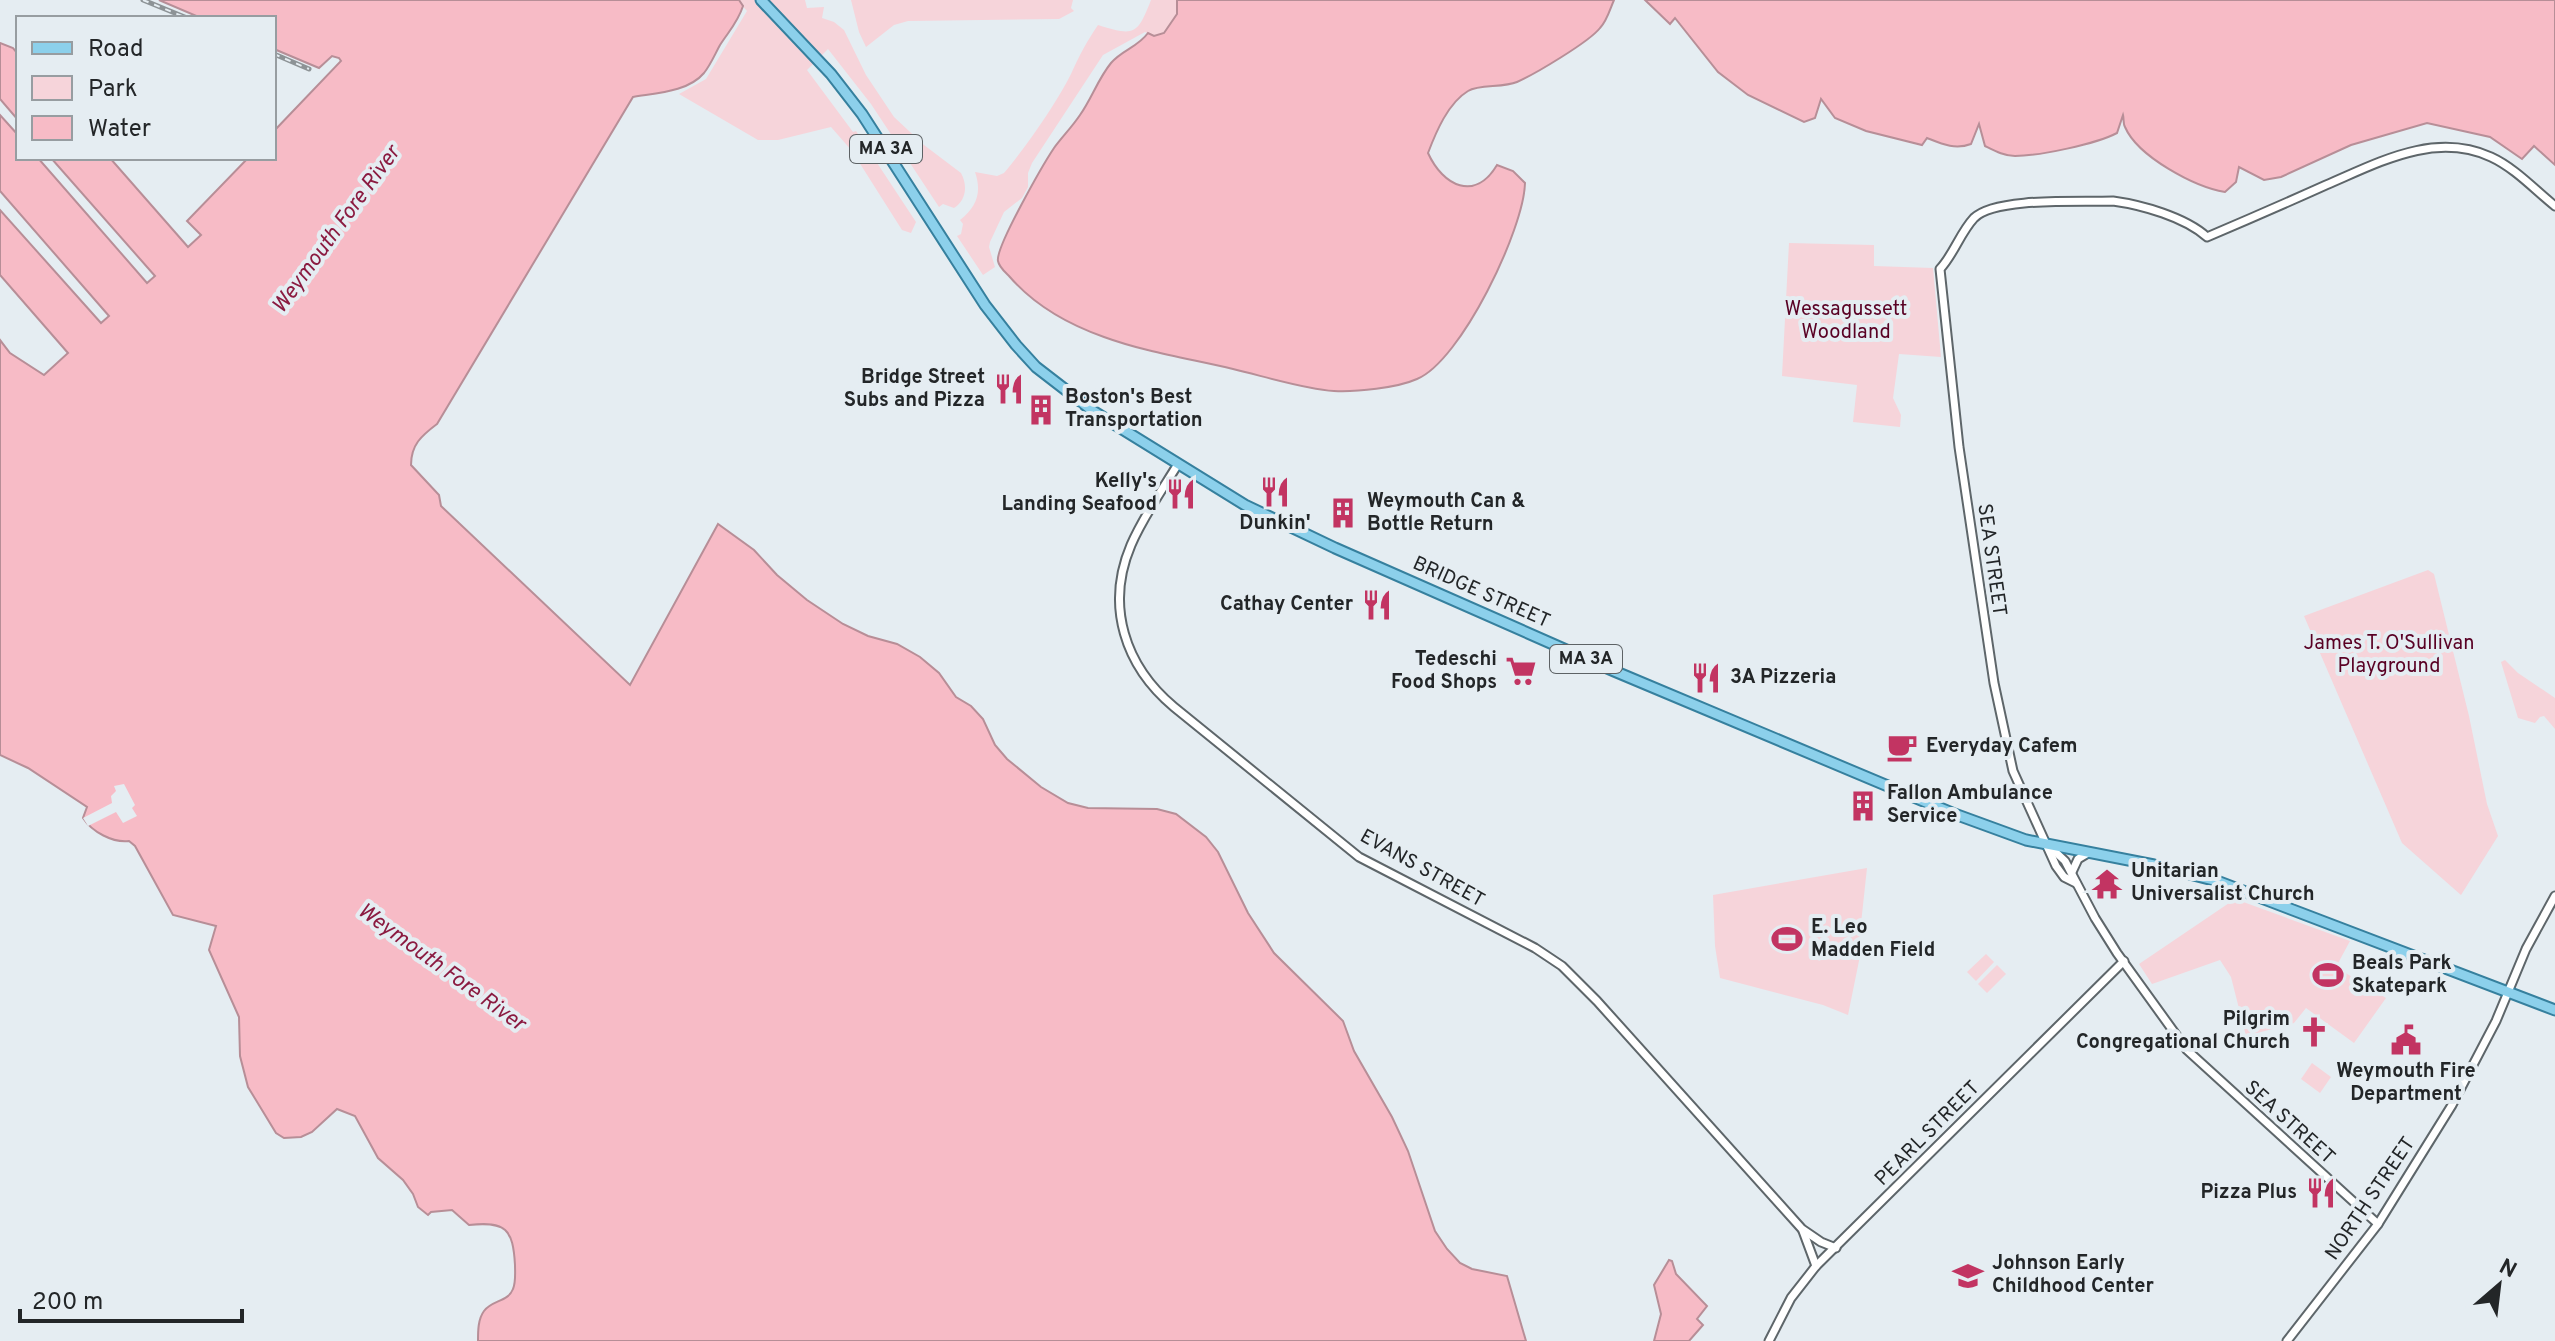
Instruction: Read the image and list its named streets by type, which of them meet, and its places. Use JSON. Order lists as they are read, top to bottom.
{
  "streets": {
    "main road": ["MA 3A", "BRIDGE STREET"],
    "street": [
      "SEA STREET",
      "EVANS STREET",
      "PEARL STREET",
      "NORTH STREET"
    ]
  },
  "crossings": [
    ["SEA STREET", "BRIDGE STREET"],
    ["SEA STREET", "PEARL STREET"],
    ["SEA STREET", "NORTH STREET"],
    ["BRIDGE STREET", "EVANS STREET"],
    ["BRIDGE STREET", "NORTH STREET"],
    ["EVANS STREET", "PEARL STREET"]
  ],
  "water": ["Weymouth Fore River"],
  "parks": ["Wessagussett Woodland", "James T. O'Sullivan Playground"],
  "places": {
    "restaurant": [
      "Bridge Street Subs and Pizza",
      "Dunkin'",
      "Kelly's Landing Seafood",
      "Cathay Center",
      "3A Pizzeria",
      "Pizza Plus"
    ],
    "building": ["Boston's Best Transportation", "Weymouth Can & Bottle Return", "Fallon Ambulance Service"],
    "supermarket": ["Tedeschi Food Shops"],
    "cafe": ["Everyday Cafem"],
    "temple": ["Unitarian Universalist Church"],
    "sports": ["E. Leo Madden Field", "Beals Park Skatepark"],
    "church": ["Pilgrim Congregational Church"],
    "public building": ["Weymouth Fire Department"],
    "school or university": ["Johnson Early Childhood Center"]
  },
  "legend": ["Road", "Park", "Water"],
  "scale_bar": "200 m",
  "north": "top right"
}
